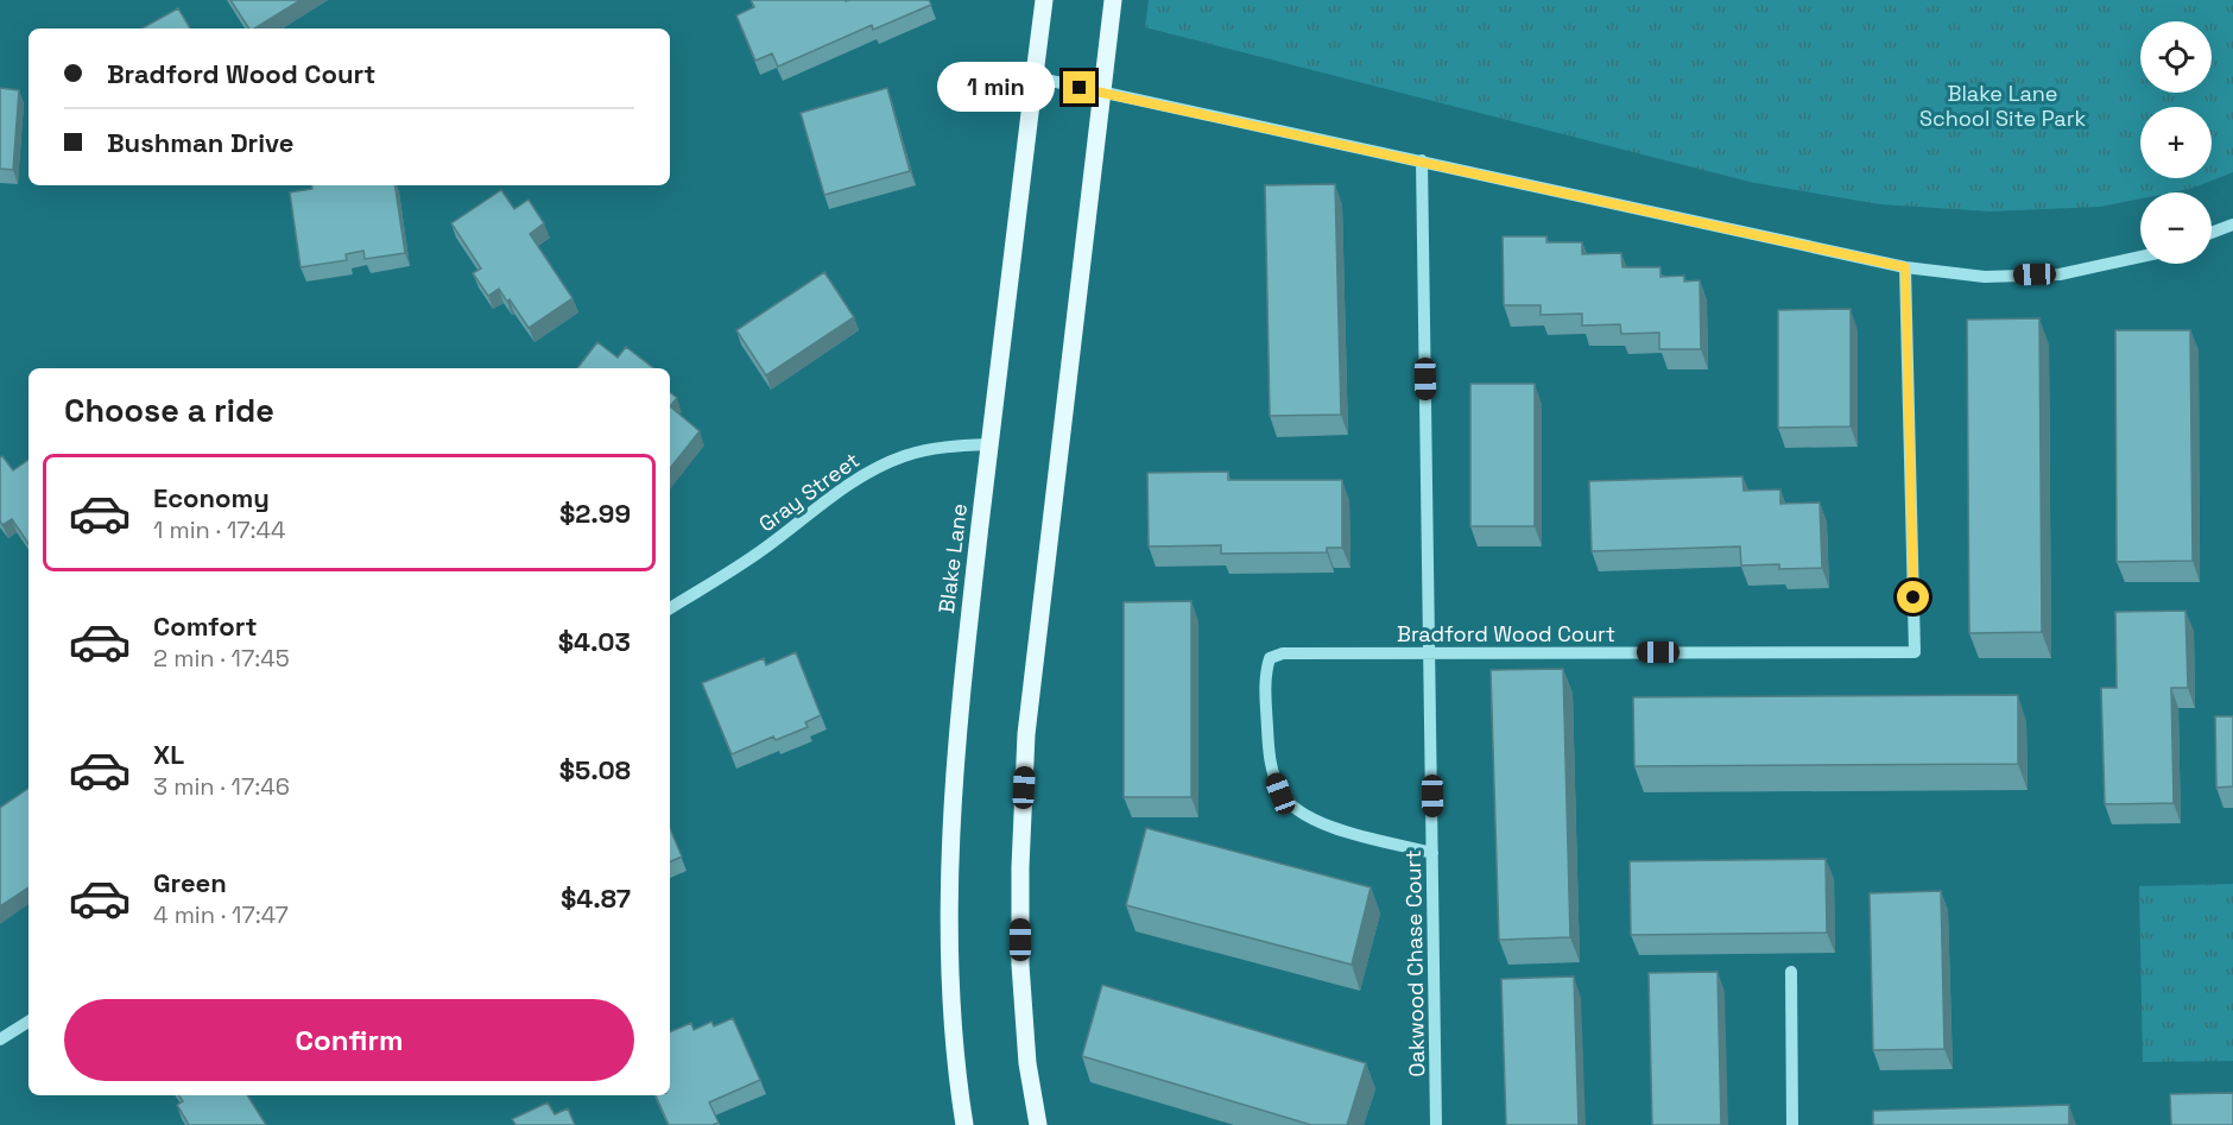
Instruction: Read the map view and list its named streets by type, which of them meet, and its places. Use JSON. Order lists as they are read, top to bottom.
{
  "streets": {
    "main road": ["Blake Lane"],
    "street": ["Gray Street", "Bradford Wood Court", "Oakwood Chase Court"]
  },
  "crossings": [
    ["Gray Street", "Blake Lane"],
    ["Bradford Wood Court", "Oakwood Chase Court"]
  ],
  "parks": ["Blake Lane School Site Park"],
  "page": {
    "map_buttons": ["+", "−"],
    "banner": ["Bradford Wood Court", "Bushman Drive"],
    "bubble": "1 min",
    "heading": "Choose a ride",
    "list": [
      {
        "name": "Economy",
        "note": "1 min · 17:44",
        "value": "$2.99"
      },
      {
        "name": "Comfort",
        "note": "2 min · 17:45",
        "value": "$4.03"
      },
      {
        "name": "XL",
        "note": "3 min · 17:46",
        "value": "$5.08"
      },
      {
        "name": "Green",
        "note": "4 min · 17:47",
        "value": "$4.87"
      }
    ],
    "buttons": "Confirm"
  }
}
